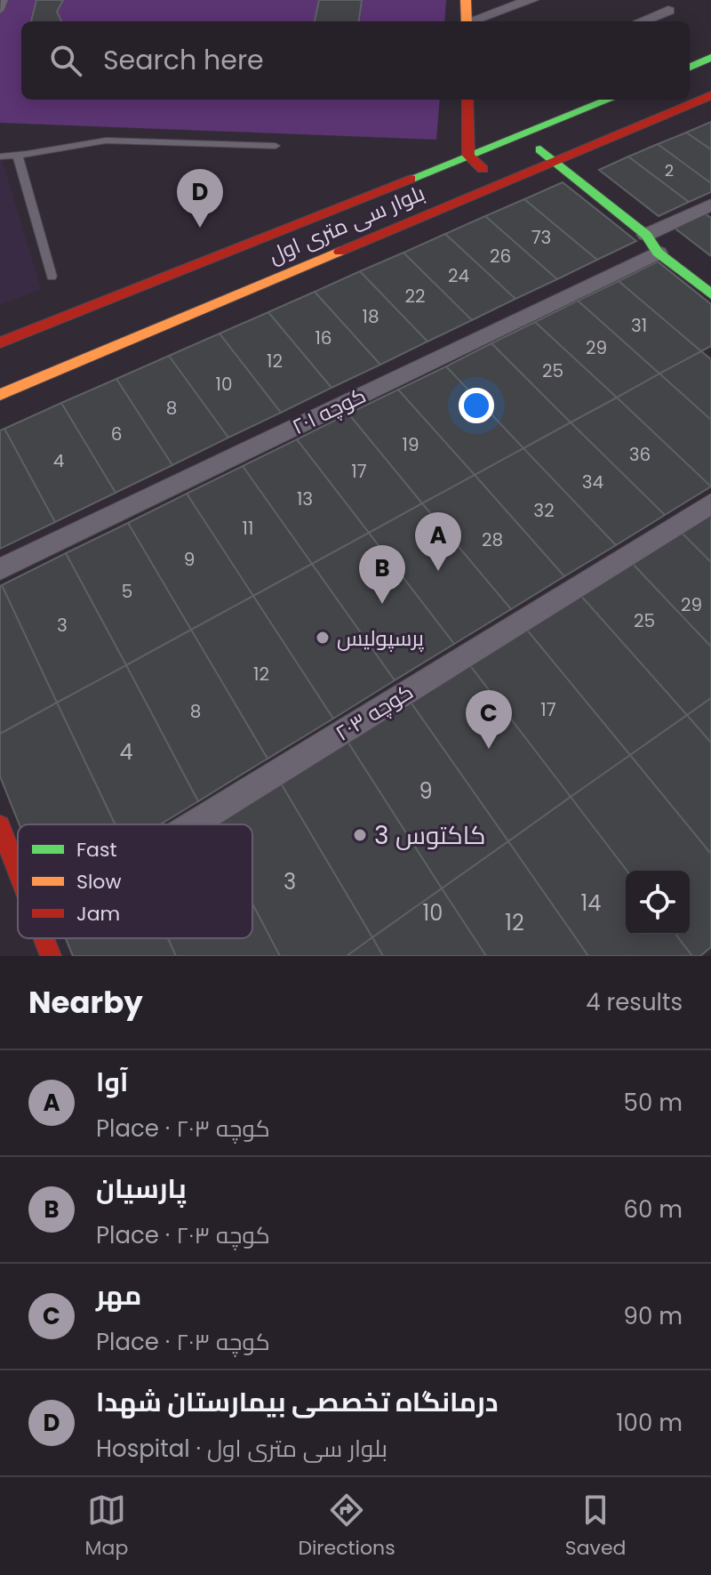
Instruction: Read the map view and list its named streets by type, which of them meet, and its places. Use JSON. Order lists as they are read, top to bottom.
{
  "streets": {
    "main road": ["بلوار سی متری اول"],
    "street": ["کوچه ۲۰۱", "کوچه ۲۰۳"]
  },
  "places": ["پرسپولیس", "کاکتوس 3"],
  "house_numbers": [
    "2",
    "73",
    "26",
    "24",
    "22",
    "18",
    "31",
    "16",
    "29",
    "12",
    "25",
    "10",
    "8",
    "6",
    "19",
    "36",
    "4",
    "17",
    "34",
    "13",
    "32",
    "11",
    "28",
    "9",
    "5",
    "29",
    "25",
    "3",
    "12",
    "17",
    "8",
    "4",
    "9",
    "3",
    "14",
    "10",
    "12"
  ],
  "legend": ["Fast", "Slow", "Jam"],
  "page": {
    "search": "Search here",
    "pins": [
      "D",
      "A",
      "B",
      "C"
    ],
    "heading": ["Nearby", "4 results"],
    "list": [
      {
        "mark": "A",
        "name": "آوا",
        "note": "Place · کوچه ۲۰۳",
        "value": "50 m"
      },
      {
        "mark": "B",
        "name": "پارسیان",
        "note": "Place · کوچه ۲۰۳",
        "value": "60 m"
      },
      {
        "mark": "C",
        "name": "مهر",
        "note": "Place · کوچه ۲۰۳",
        "value": "90 m"
      },
      {
        "mark": "D",
        "name": "درمانگاه تخصصی بیمارستان شهدا",
        "note": "Hospital · بلوار سی متری اول",
        "value": "100 m"
      }
    ],
    "nav": ["Map", "Directions", "Saved"]
  }
}
